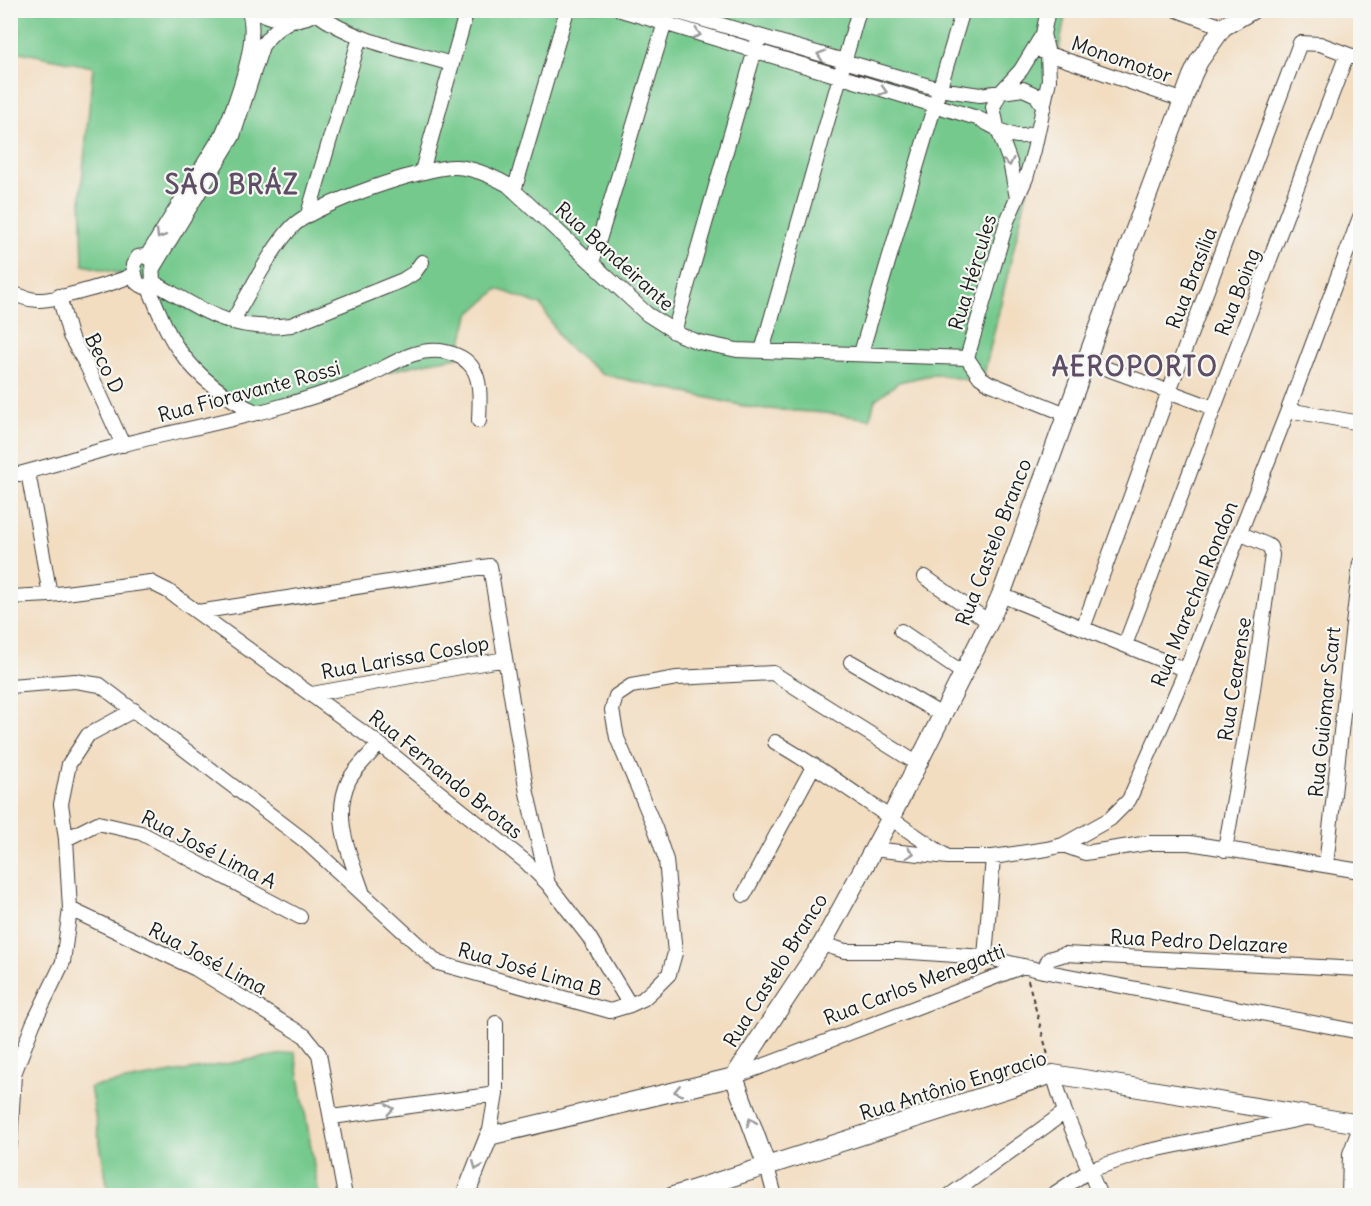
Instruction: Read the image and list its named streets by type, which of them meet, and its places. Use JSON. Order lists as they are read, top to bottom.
{
  "streets": {
    "street": [
      "Monomotor",
      "Rua Bandeirante",
      "Rua Hércules",
      "Rua Brasília",
      "Rua Boing",
      "Beco D",
      "Rua Fioravante Rossi",
      "Rua Castelo Branco",
      "Rua Marechal Rondon",
      "Rua Larissa Coslop",
      "Rua Cearense",
      "Rua Guiomar Scart",
      "Rua Fernando Brotas",
      "Rua José Lima A",
      "Rua Pedro Delazare",
      "Rua José Lima",
      "Rua José Lima B",
      "Rua Carlos Menegatti",
      "Rua Antônio Engracio"
    ]
  },
  "crossings": [
    ["Monomotor", "Rua Hércules"],
    ["Monomotor", "Rua Castelo Branco"],
    ["Rua Bandeirante", "Rua Hércules"],
    ["Rua Brasília", "Rua Boing"],
    ["Beco D", "Rua Fioravante Rossi"],
    ["Rua Castelo Branco", "Rua Marechal Rondon"],
    ["Rua Castelo Branco", "Rua José Lima B"],
    ["Rua Castelo Branco", "Rua Carlos Menegatti"],
    ["Rua Marechal Rondon", "Rua Cearense"],
    ["Rua Larissa Coslop", "Rua Fernando Brotas"],
    ["Rua Fernando Brotas", "Rua José Lima B"],
    ["Rua Pedro Delazare", "Rua Carlos Menegatti"]
  ],
  "districts": ["SÃO BRÁZ", "AEROPORTO"]
}
